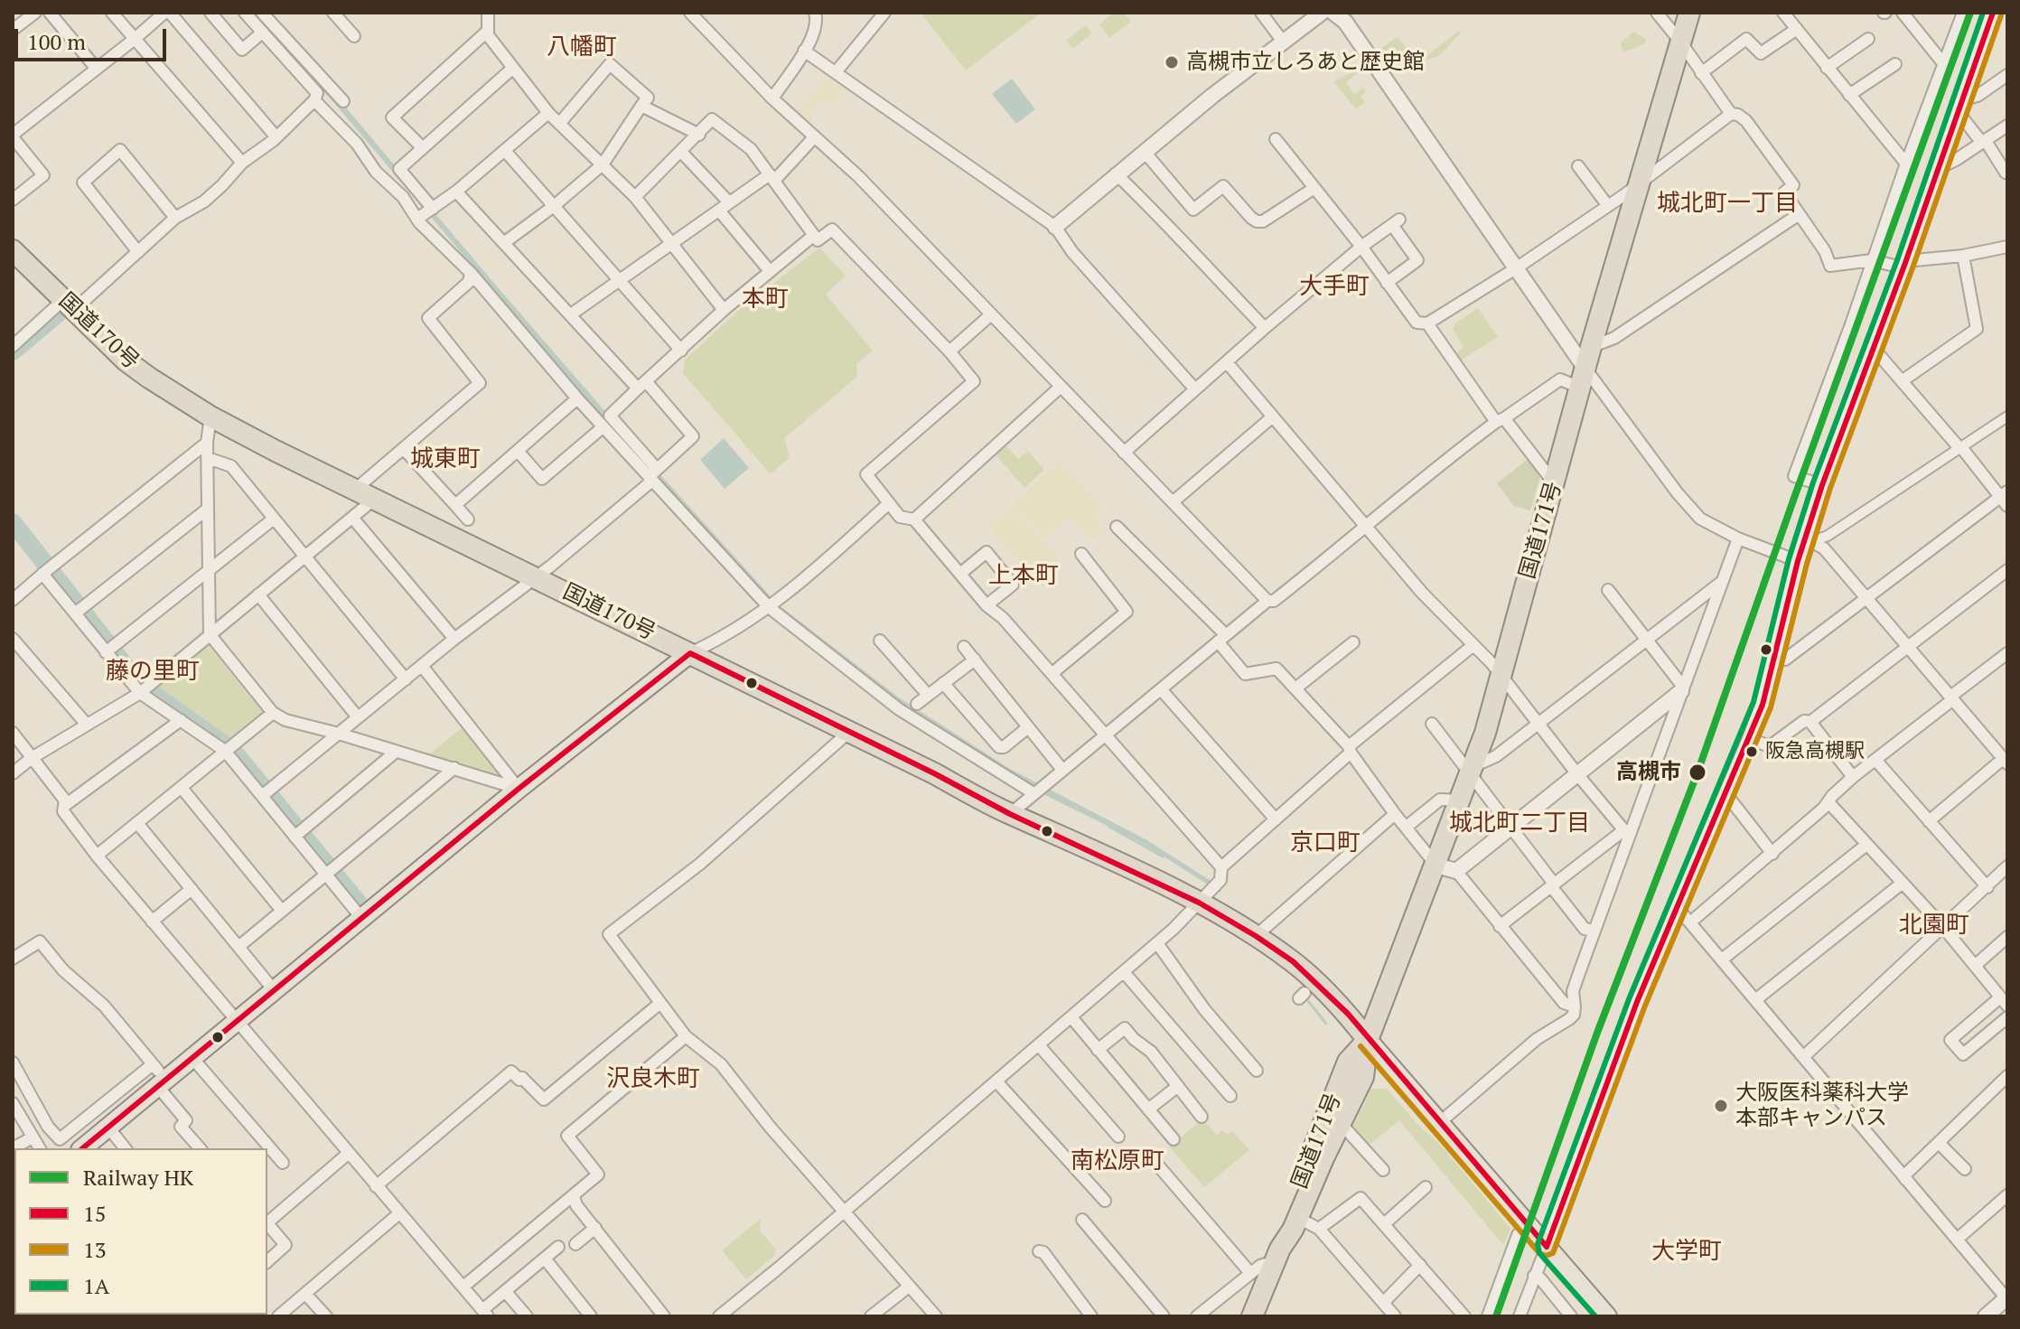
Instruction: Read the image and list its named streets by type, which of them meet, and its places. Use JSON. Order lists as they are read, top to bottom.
{
  "streets": {
    "highway": ["国道170号", "国道171号"]
  },
  "crossings": [
    ["国道170号", "国道171号"]
  ],
  "districts": [
    "八幡町",
    "城北町一丁目",
    "大手町",
    "本町",
    "城東町",
    "上本町",
    "藤の里町",
    "城北町二丁目",
    "京口町",
    "北園町",
    "沢良木町",
    "南松原町",
    "大学町"
  ],
  "places": [
    "高槻市立しろあと歴史館",
    "阪急高槻駅",
    "高槻市",
    "大阪医科薬科大学 本部キャンパス"
  ],
  "lines": [
    "rail line HK",
    "transit line 15",
    "transit line 1A",
    "transit line 13"
  ],
  "legend": [
    "Railway HK",
    "15",
    "13",
    "1A"
  ],
  "scale_bar": "100 m"
}
